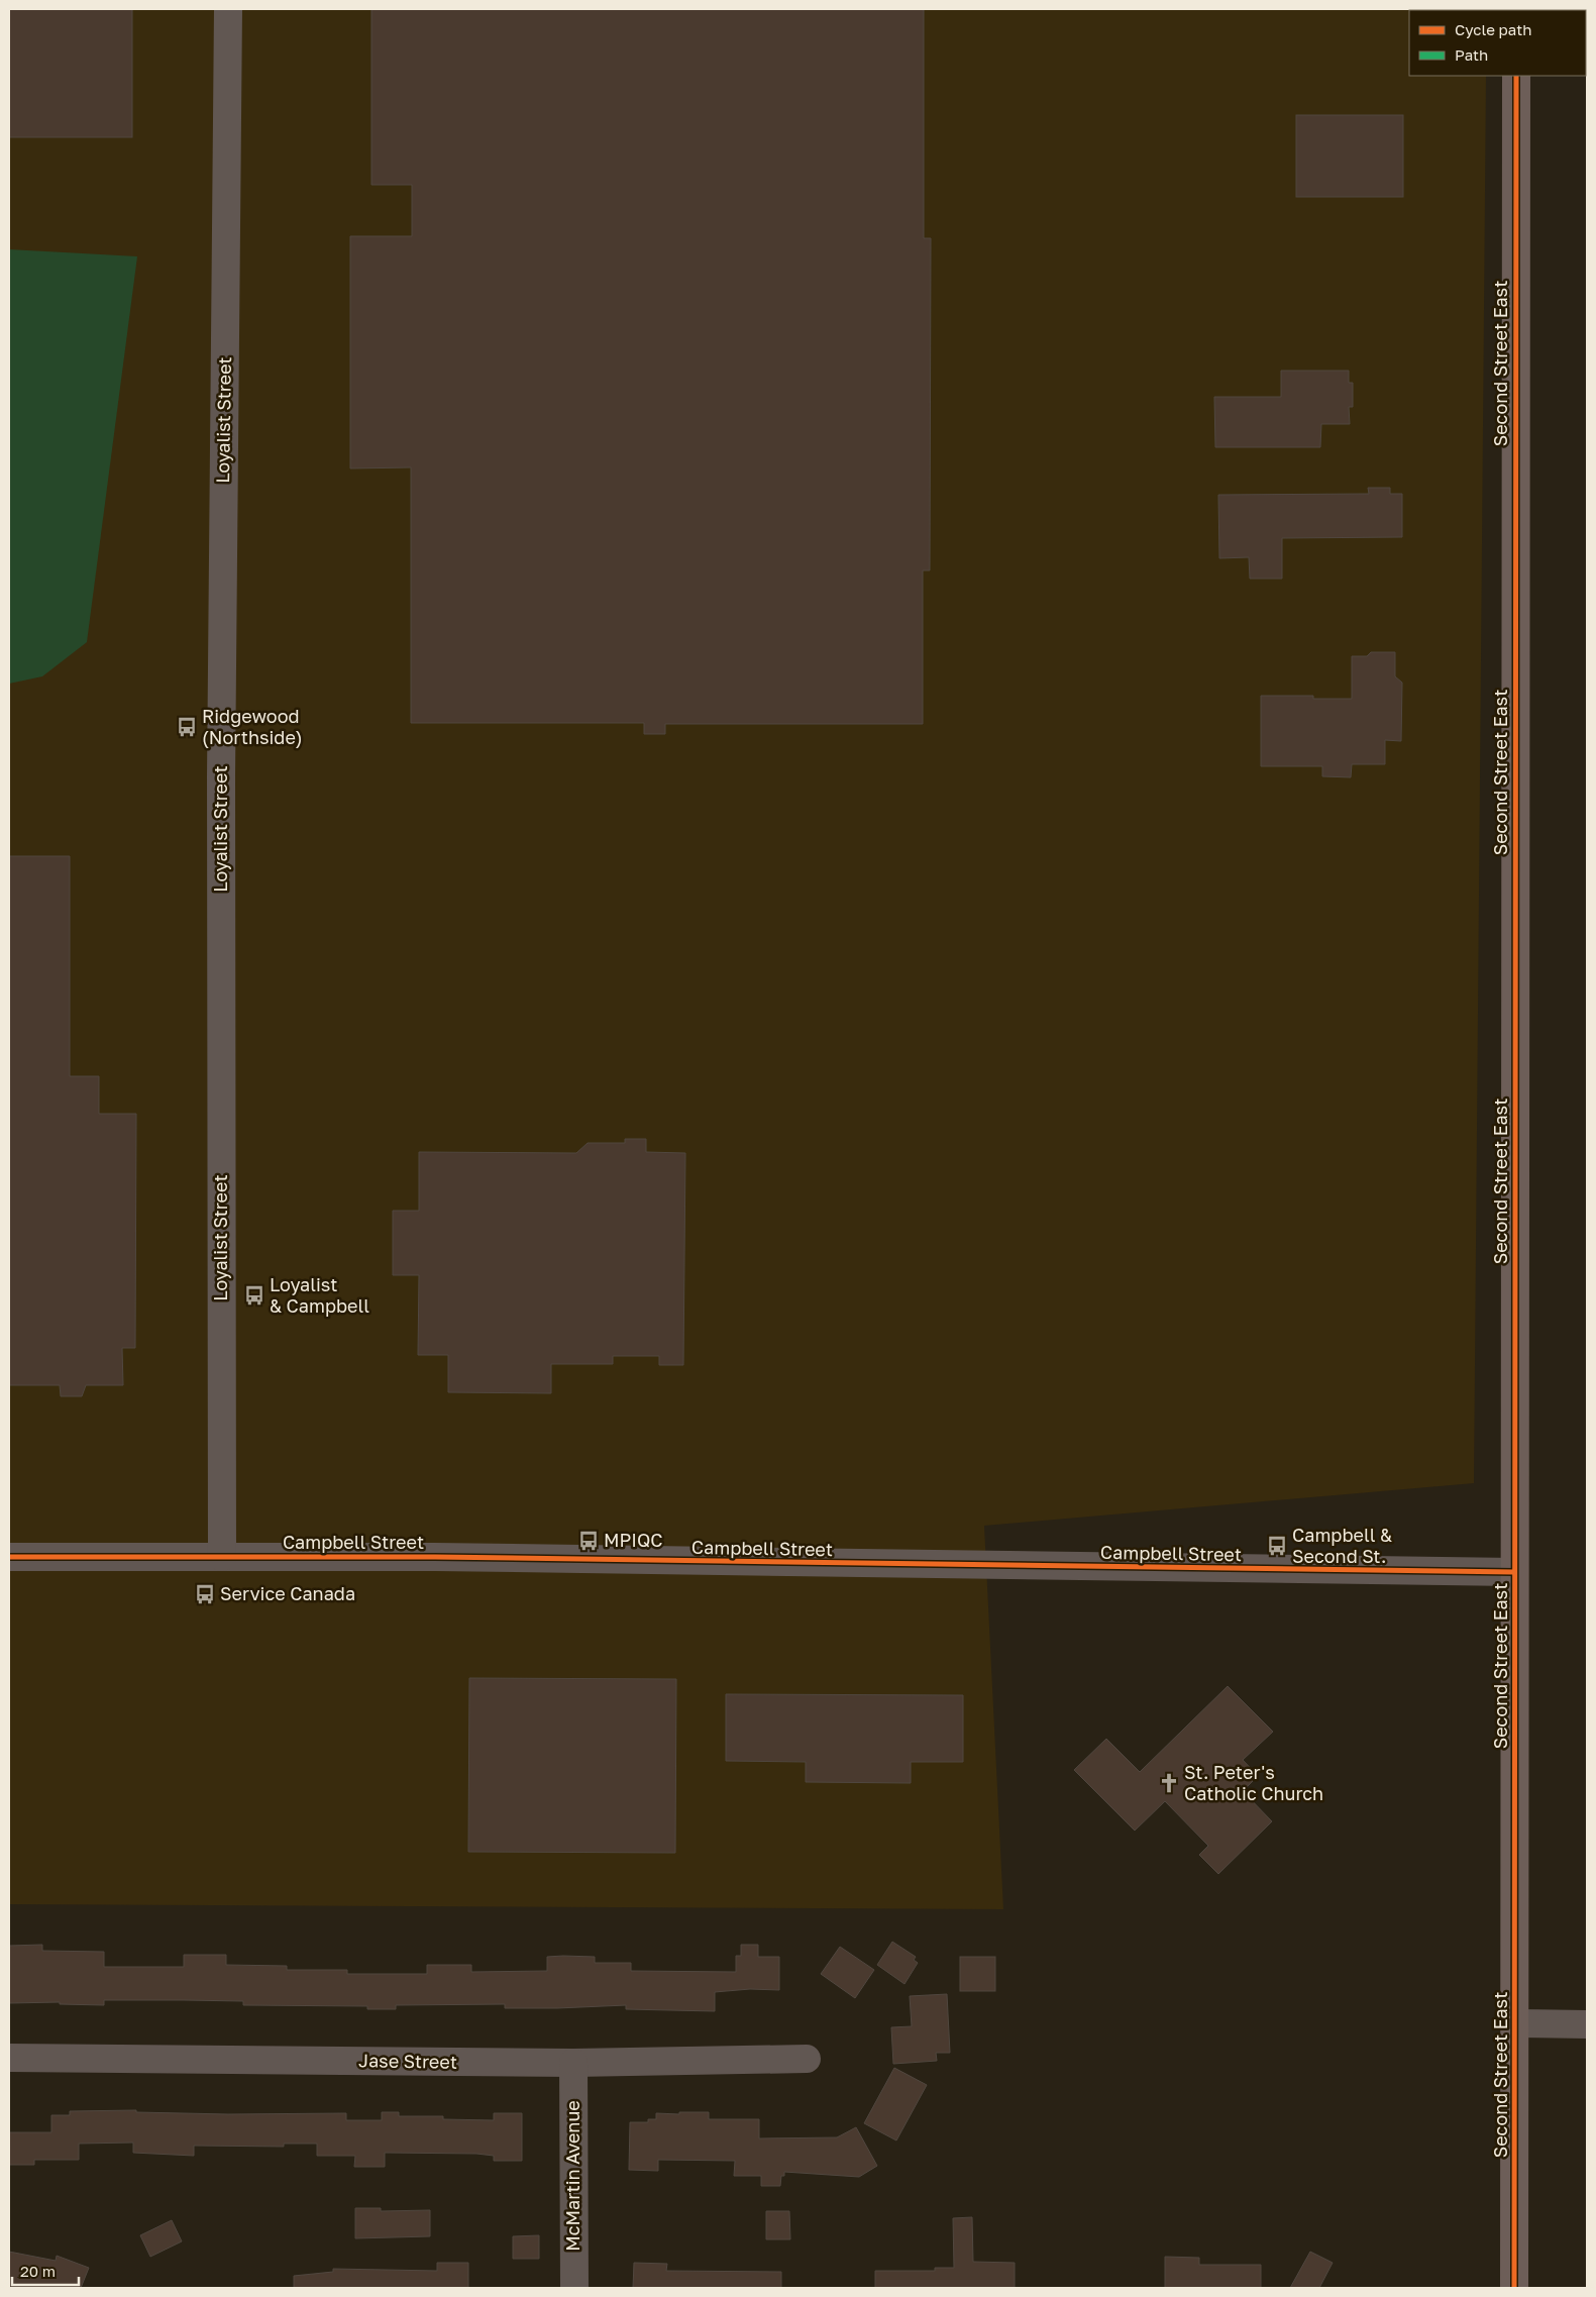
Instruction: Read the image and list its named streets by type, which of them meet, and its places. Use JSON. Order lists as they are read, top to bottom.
{
  "streets": {
    "main road": ["Second Street East"],
    "street": [
      "Loyalist Street",
      "Campbell Street",
      "Jase Street",
      "McMartin Avenue"
    ]
  },
  "crossings": [
    ["Second Street East", "Campbell Street"],
    ["Loyalist Street", "Campbell Street"],
    ["Jase Street", "McMartin Avenue"]
  ],
  "places": {
    "bus stop": [
      "Ridgewood (Northside)",
      "Loyalist & Campbell",
      "MPIQC",
      "Campbell & Second St.",
      "Service Canada"
    ],
    "church": ["St. Peter's Catholic Church"]
  },
  "legend": ["Cycle path", "Path"],
  "scale_bar": "20 m"
}
